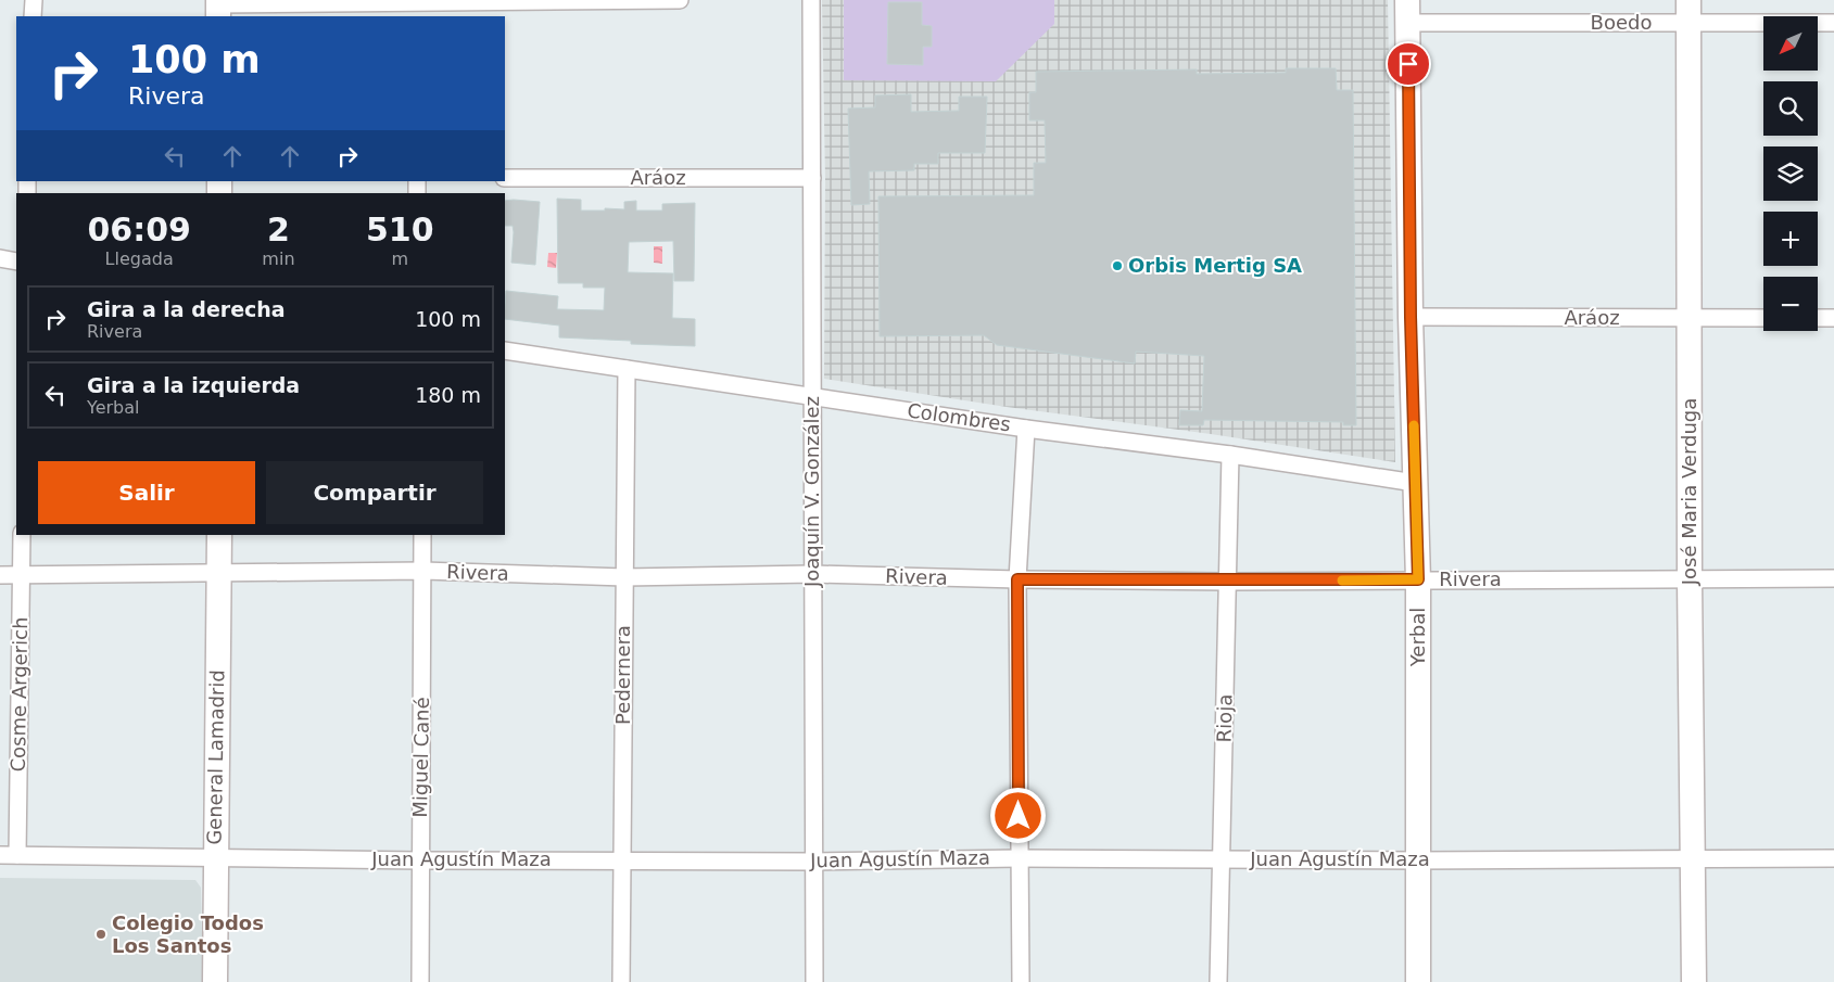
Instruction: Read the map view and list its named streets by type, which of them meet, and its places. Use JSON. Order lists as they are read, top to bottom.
{
  "streets": {
    "street": [
      "Boedo",
      "Aráoz",
      "Colombres",
      "Joaquín V. González",
      "José Maria Verduga",
      "Rivera",
      "Yerbal",
      "Pedernera",
      "Cosme Argerich",
      "Rioja",
      "General Lamadrid",
      "Miguel Cané",
      "Juan Agustín Maza"
    ]
  },
  "crossings": [
    ["Boedo", "José Maria Verduga"],
    ["Boedo", "Yerbal"],
    ["Aráoz", "Joaquín V. González"],
    ["Aráoz", "José Maria Verduga"],
    ["Aráoz", "Yerbal"],
    ["Colombres", "Joaquín V. González"],
    ["Colombres", "Yerbal"],
    ["Colombres", "Pedernera"],
    ["Colombres", "Rioja"],
    ["Joaquín V. González", "Rivera"],
    ["Joaquín V. González", "Juan Agustín Maza"],
    ["José Maria Verduga", "Rivera"],
    ["José Maria Verduga", "Juan Agustín Maza"],
    ["Rivera", "Yerbal"],
    ["Rivera", "Pedernera"],
    ["Rivera", "Cosme Argerich"],
    ["Rivera", "Rioja"],
    ["Rivera", "General Lamadrid"],
    ["Rivera", "Miguel Cané"],
    ["Yerbal", "Juan Agustín Maza"],
    ["Pedernera", "Juan Agustín Maza"],
    ["Cosme Argerich", "Juan Agustín Maza"],
    ["Rioja", "Juan Agustín Maza"],
    ["General Lamadrid", "Juan Agustín Maza"],
    ["Miguel Cané", "Juan Agustín Maza"]
  ],
  "places": ["Orbis Mertig SA", "Colegio Todos Los Santos"],
  "north": "bottom left",
  "page": {
    "map_buttons": ["+", "−"],
    "turn": ["100 m", "Rivera"],
    "eta": [
      "06:09",
      "Llegada",
      "2",
      "min",
      "510",
      "m"
    ],
    "list": [
      {
        "name": "Gira a la derecha",
        "note": "Rivera",
        "value": "100 m"
      },
      {
        "name": "Gira a la izquierda",
        "note": "Yerbal",
        "value": "180 m"
      }
    ],
    "buttons": ["Salir", "Compartir"]
  }
}
